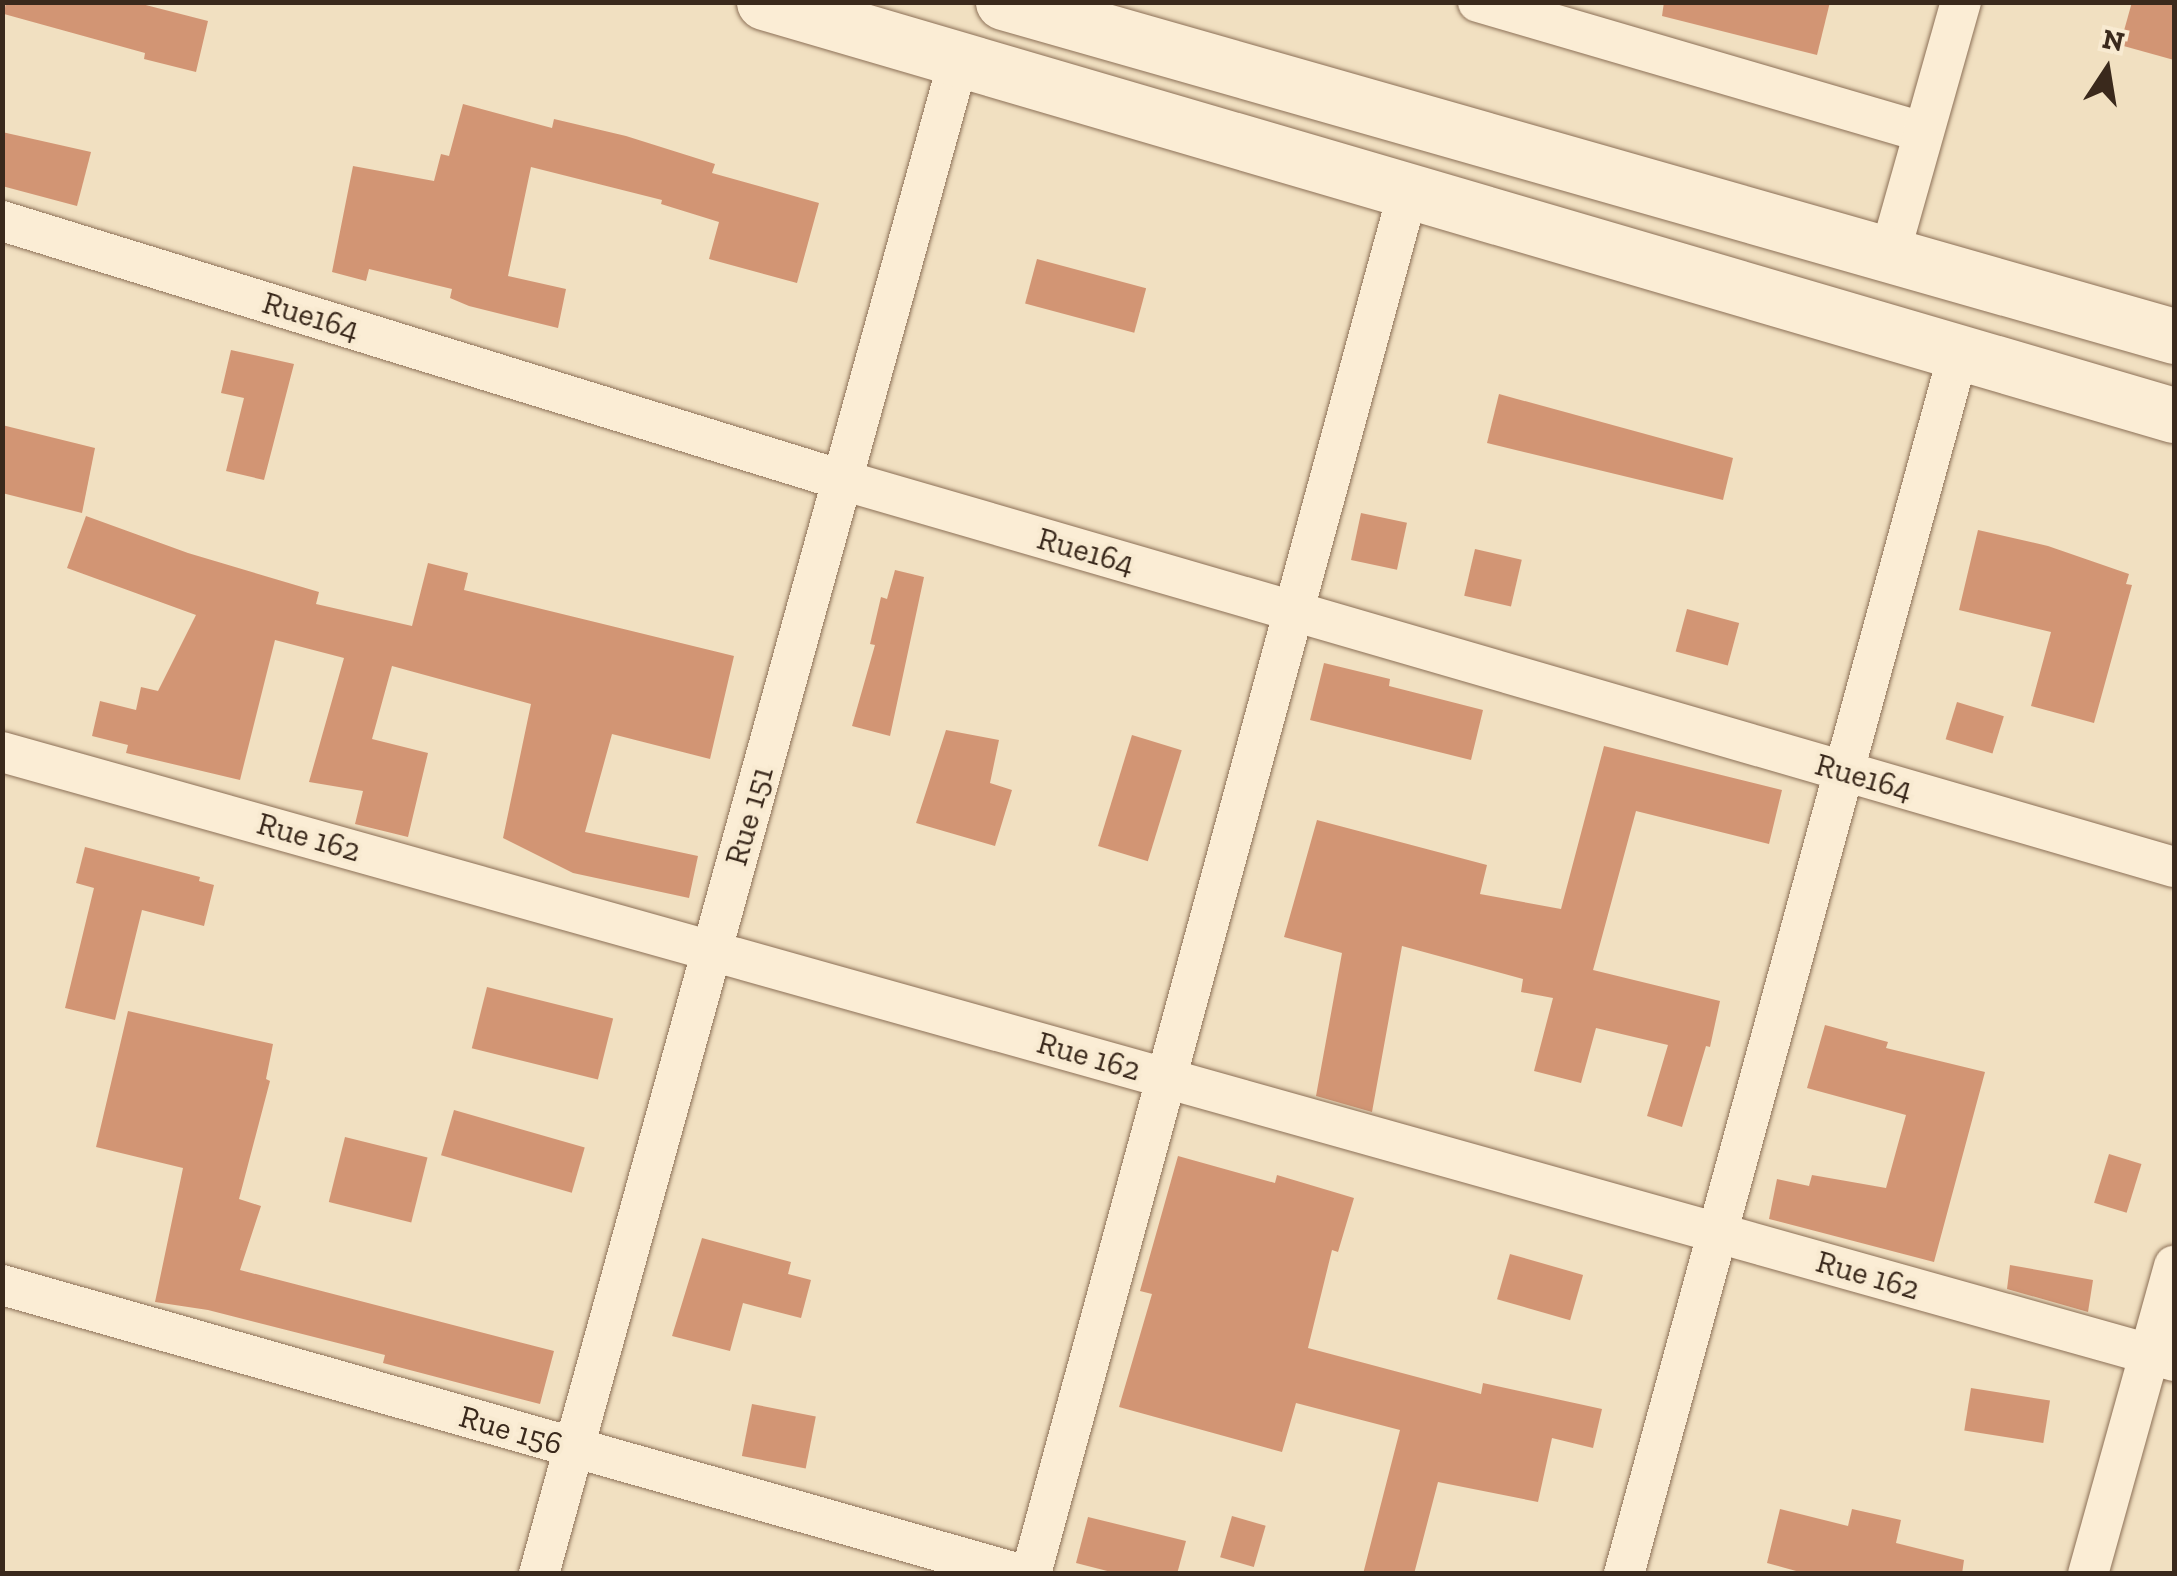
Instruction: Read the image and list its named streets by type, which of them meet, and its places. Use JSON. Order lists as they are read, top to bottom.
{
  "streets": {
    "street": [
      "Rue164",
      "Rue 151",
      "Rue 162",
      "Rue 156"
    ]
  },
  "crossings": [
    ["Rue164", "Rue 151"],
    ["Rue 151", "Rue 162"],
    ["Rue 151", "Rue 156"]
  ],
  "north": "top"
}
